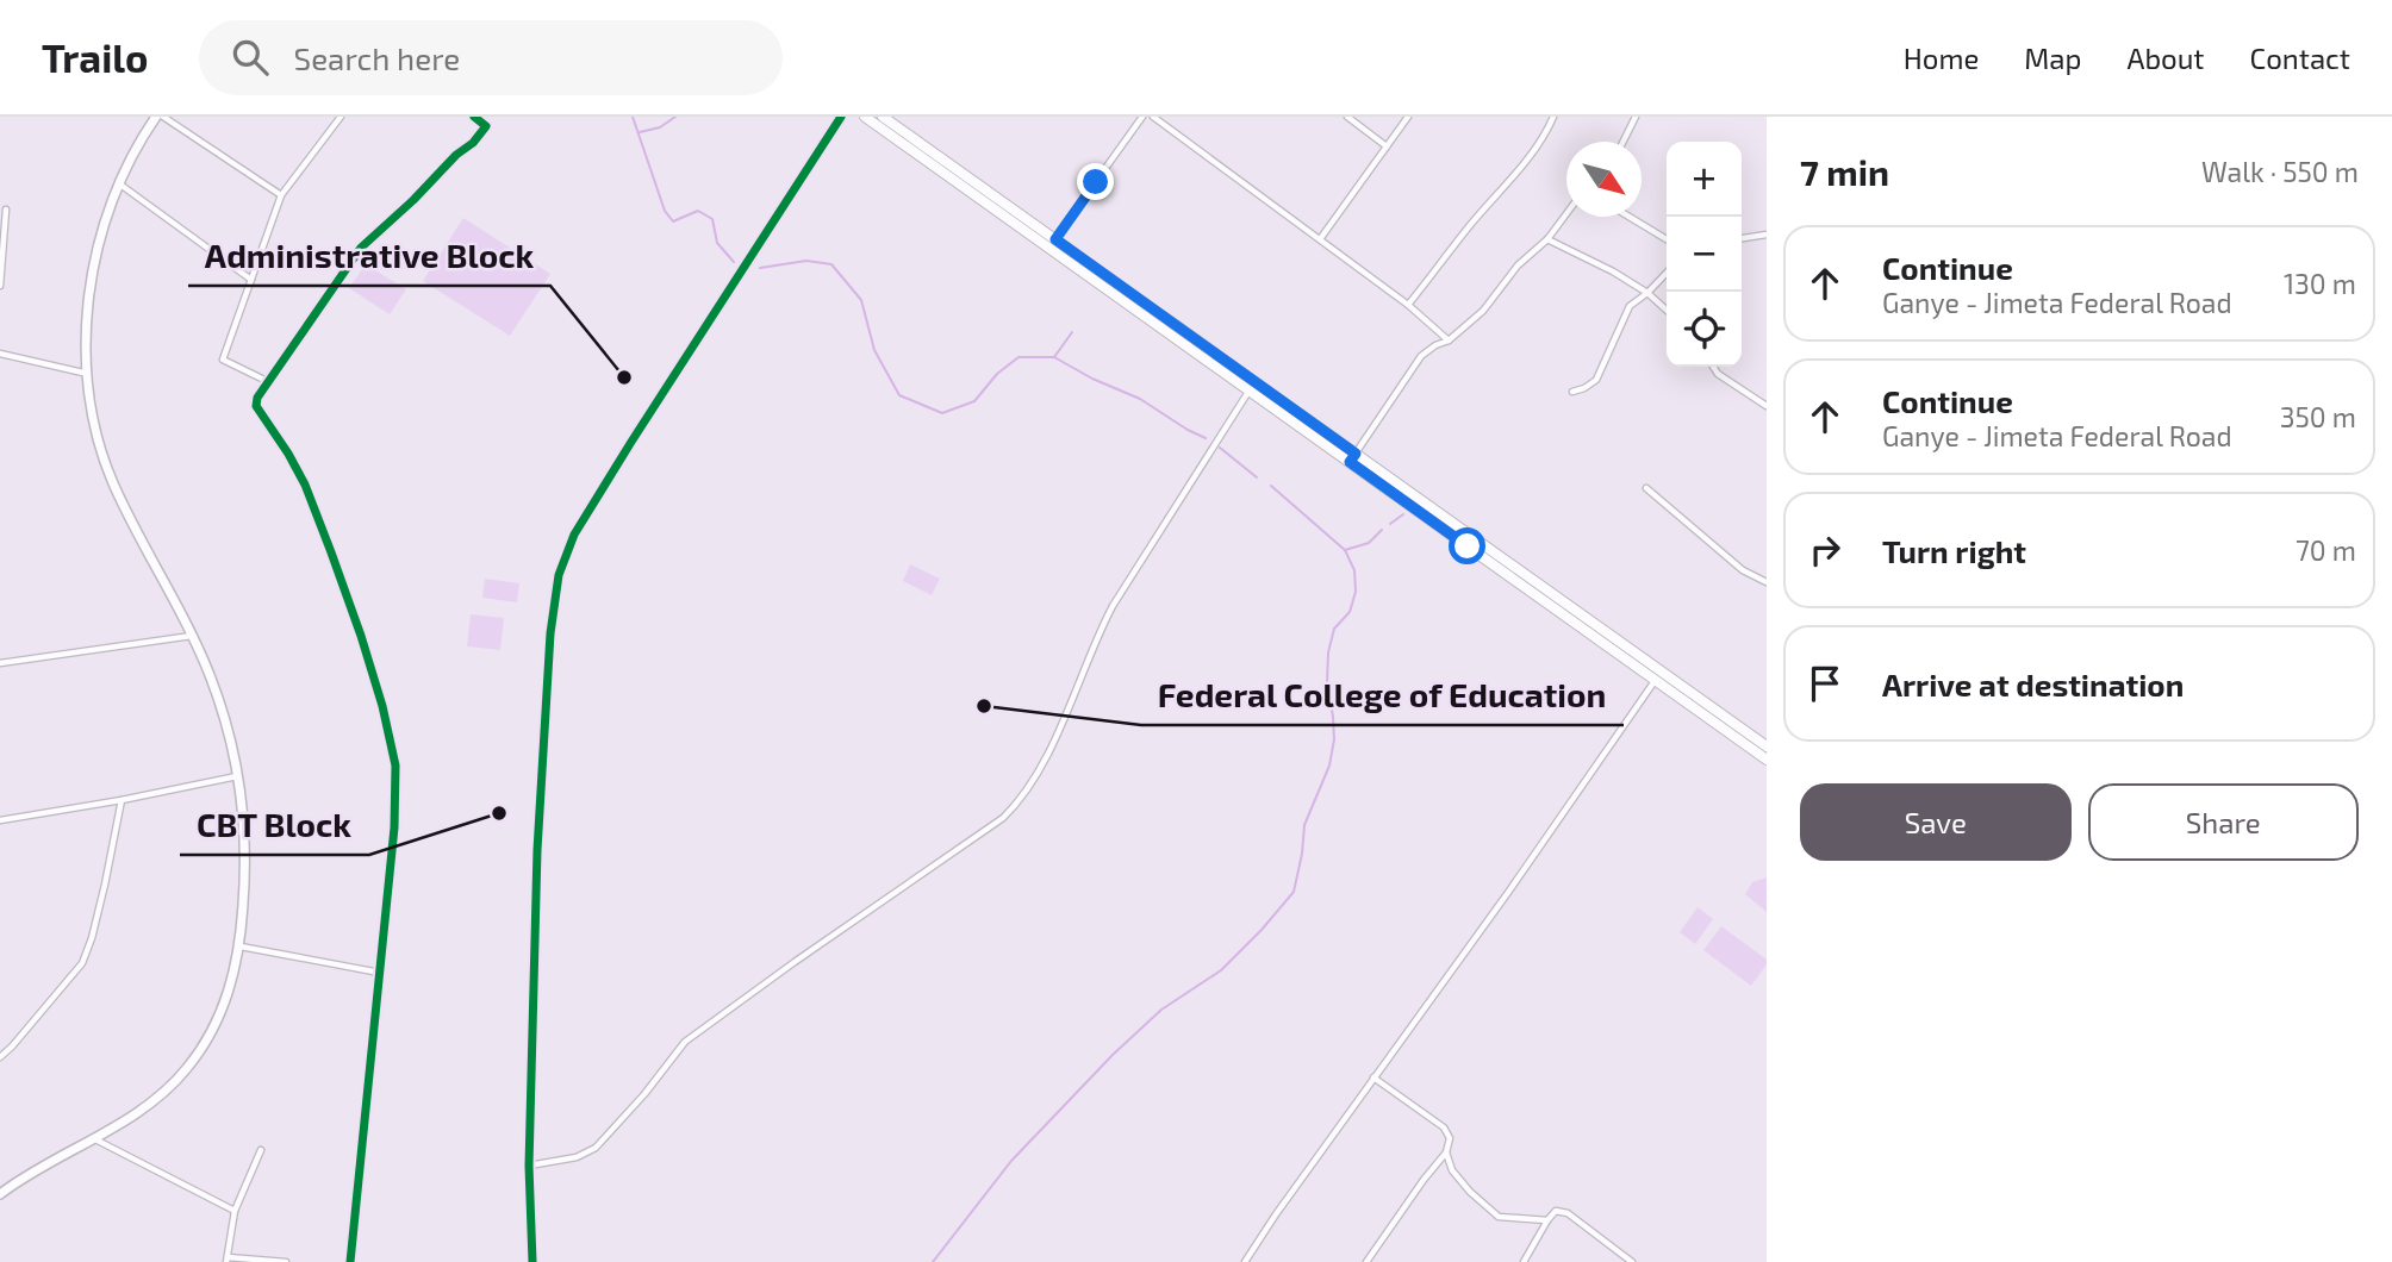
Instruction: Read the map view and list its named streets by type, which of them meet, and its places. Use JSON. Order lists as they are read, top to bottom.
{
  "places": ["Administrative Block", "Federal College of Education", "CBT Block"],
  "north": "bottom right",
  "page": {
    "header": "Trailo",
    "search": "Search here",
    "nav": [
      "Home",
      "Map",
      "About",
      "Contact"
    ],
    "heading": ["7 min", "Walk · 550 m"],
    "map_buttons": ["+", "−"],
    "list": [
      ["Continue", "Ganye - Jimeta Federal Road", "130 m"],
      ["Continue", "Ganye - Jimeta Federal Road", "350 m"],
      ["Turn right", "70 m"],
      "Arrive at destination"
    ],
    "buttons": ["Save", "Share"]
  }
}
